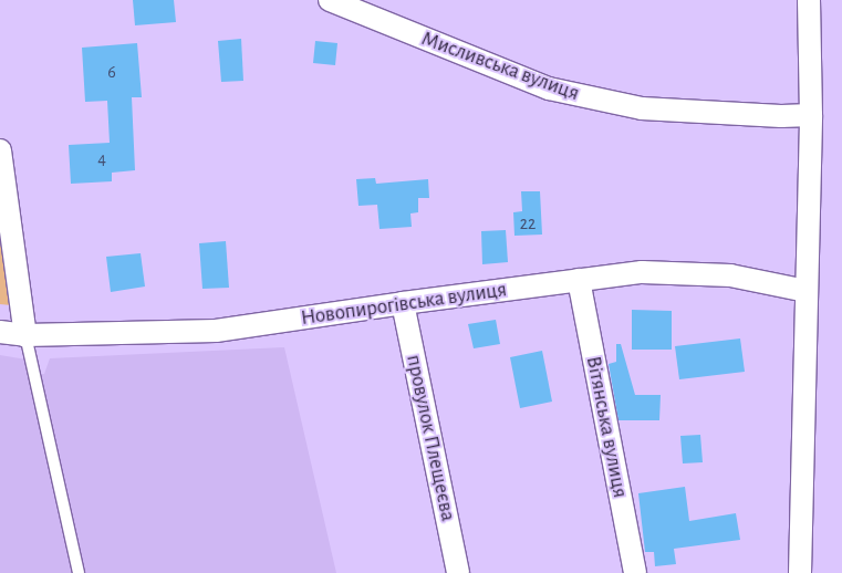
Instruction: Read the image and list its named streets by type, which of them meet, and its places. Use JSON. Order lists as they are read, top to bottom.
{
  "streets": {
    "street": [
      "Мисливська вулиця",
      "Новопирогівська вулиця",
      "Вітянська вулиця",
      "провулок Плещеєва"
    ]
  },
  "crossings": [
    ["Новопирогівська вулиця", "Вітянська вулиця"],
    ["Новопирогівська вулиця", "провулок Плещеєва"]
  ],
  "house_numbers": ["6", "4", "22"]
}
